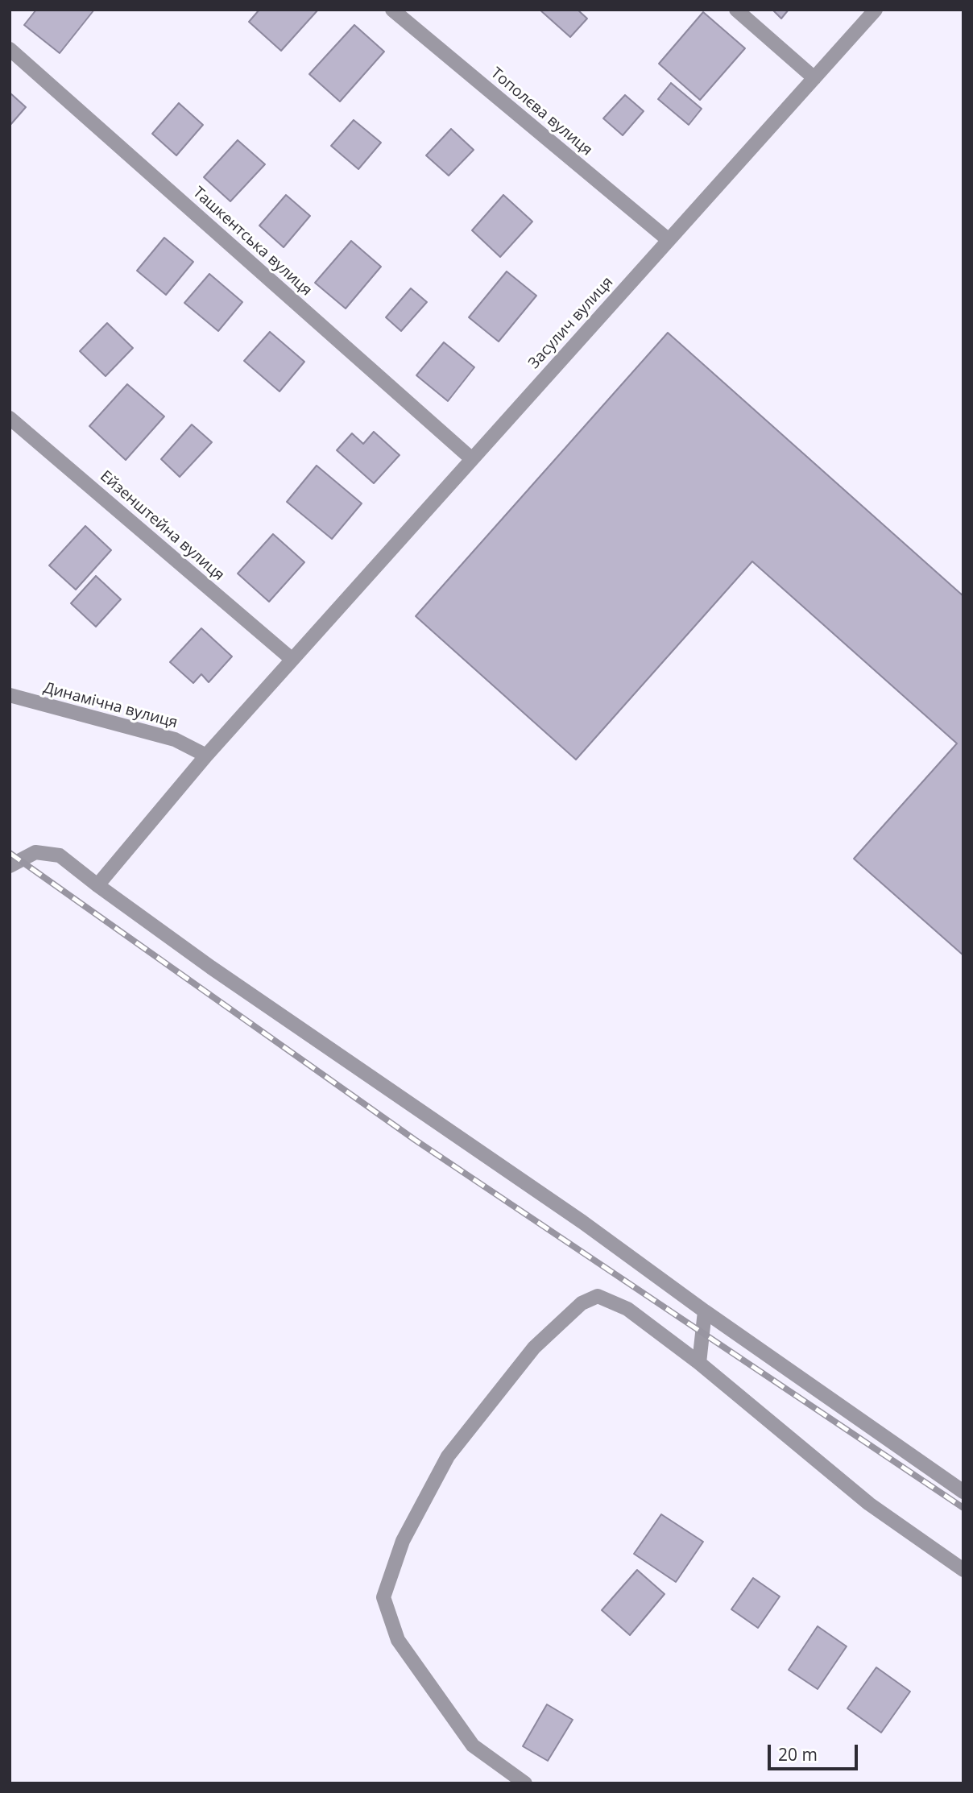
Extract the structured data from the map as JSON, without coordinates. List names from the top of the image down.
{
  "streets": {
    "street": [
      "Тополєва вулиця",
      "Ташкентська вулиця",
      "Засулич вулиця",
      "Ейзенштейна вулиця",
      "Динамічна вулиця"
    ]
  },
  "crossings": [
    ["Тополєва вулиця", "Засулич вулиця"],
    ["Ташкентська вулиця", "Засулич вулиця"],
    ["Засулич вулиця", "Ейзенштейна вулиця"]
  ],
  "scale_bar": "20 m"
}
